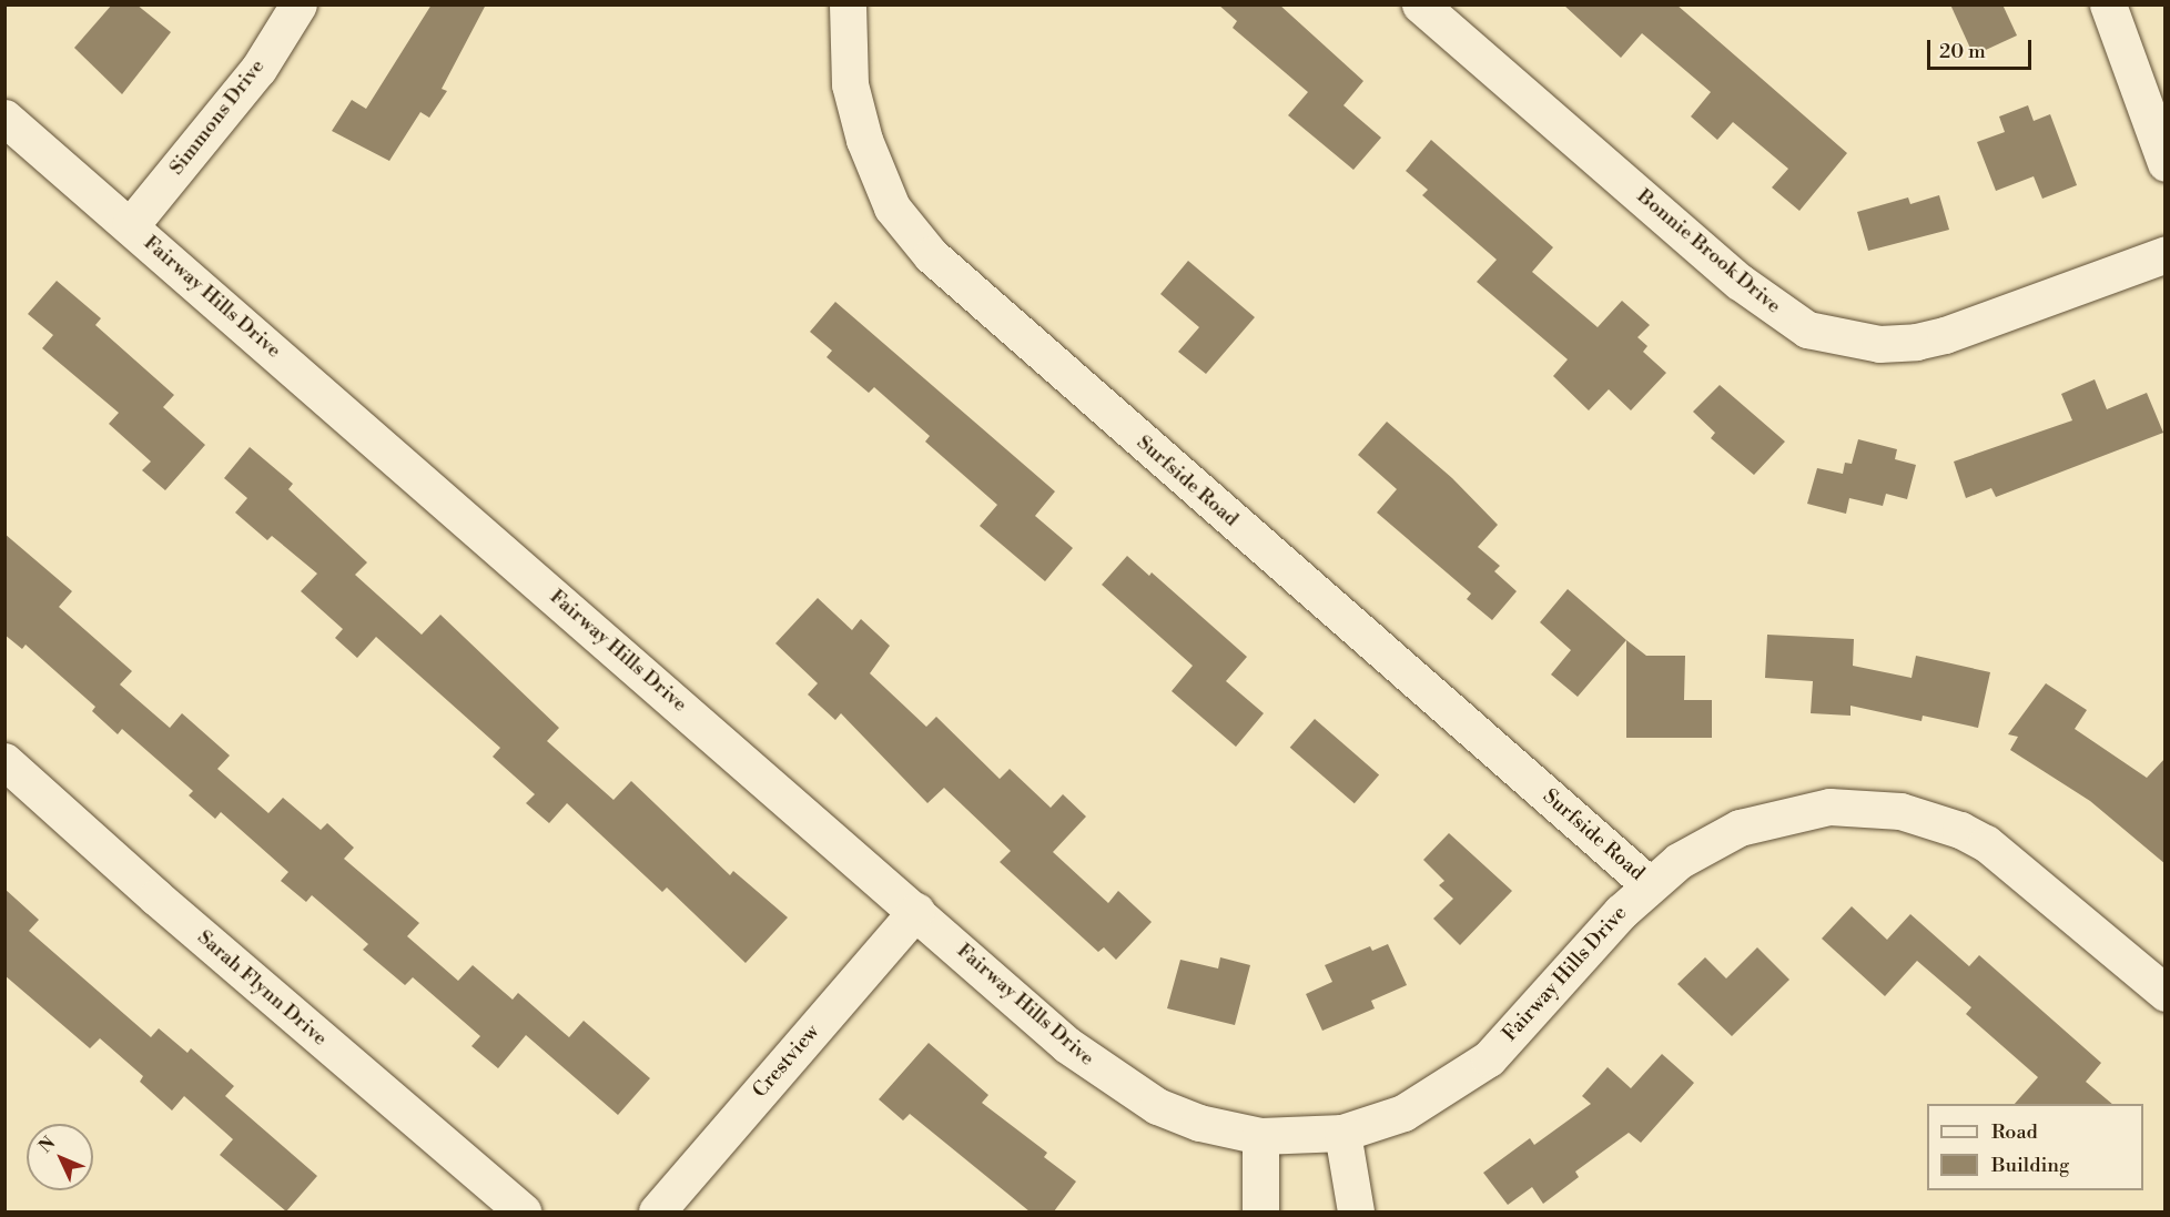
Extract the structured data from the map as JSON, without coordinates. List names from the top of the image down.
{
  "streets": {
    "street": [
      "Simmons Drive",
      "Bonnie Brook Drive",
      "Fairway Hills Drive",
      "Surfside Road",
      "Sarah Flynn Drive",
      "Crestview"
    ]
  },
  "crossings": [
    ["Simmons Drive", "Fairway Hills Drive"],
    ["Fairway Hills Drive", "Surfside Road"],
    ["Fairway Hills Drive", "Crestview"]
  ],
  "legend": ["Road", "Building"],
  "scale_bar": "20 m",
  "north": "top left"
}
